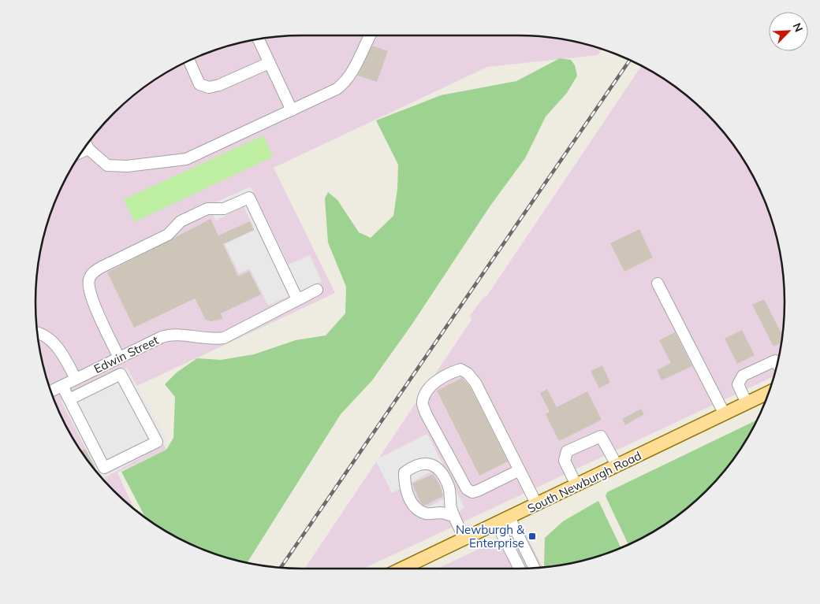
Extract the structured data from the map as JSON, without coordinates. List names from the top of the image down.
{
  "streets": {
    "main road": ["South Newburgh Road"],
    "street": ["Edwin Street"]
  },
  "places": {
    "transit": ["Newburgh & Enterprise"]
  },
  "north": "top right"
}
